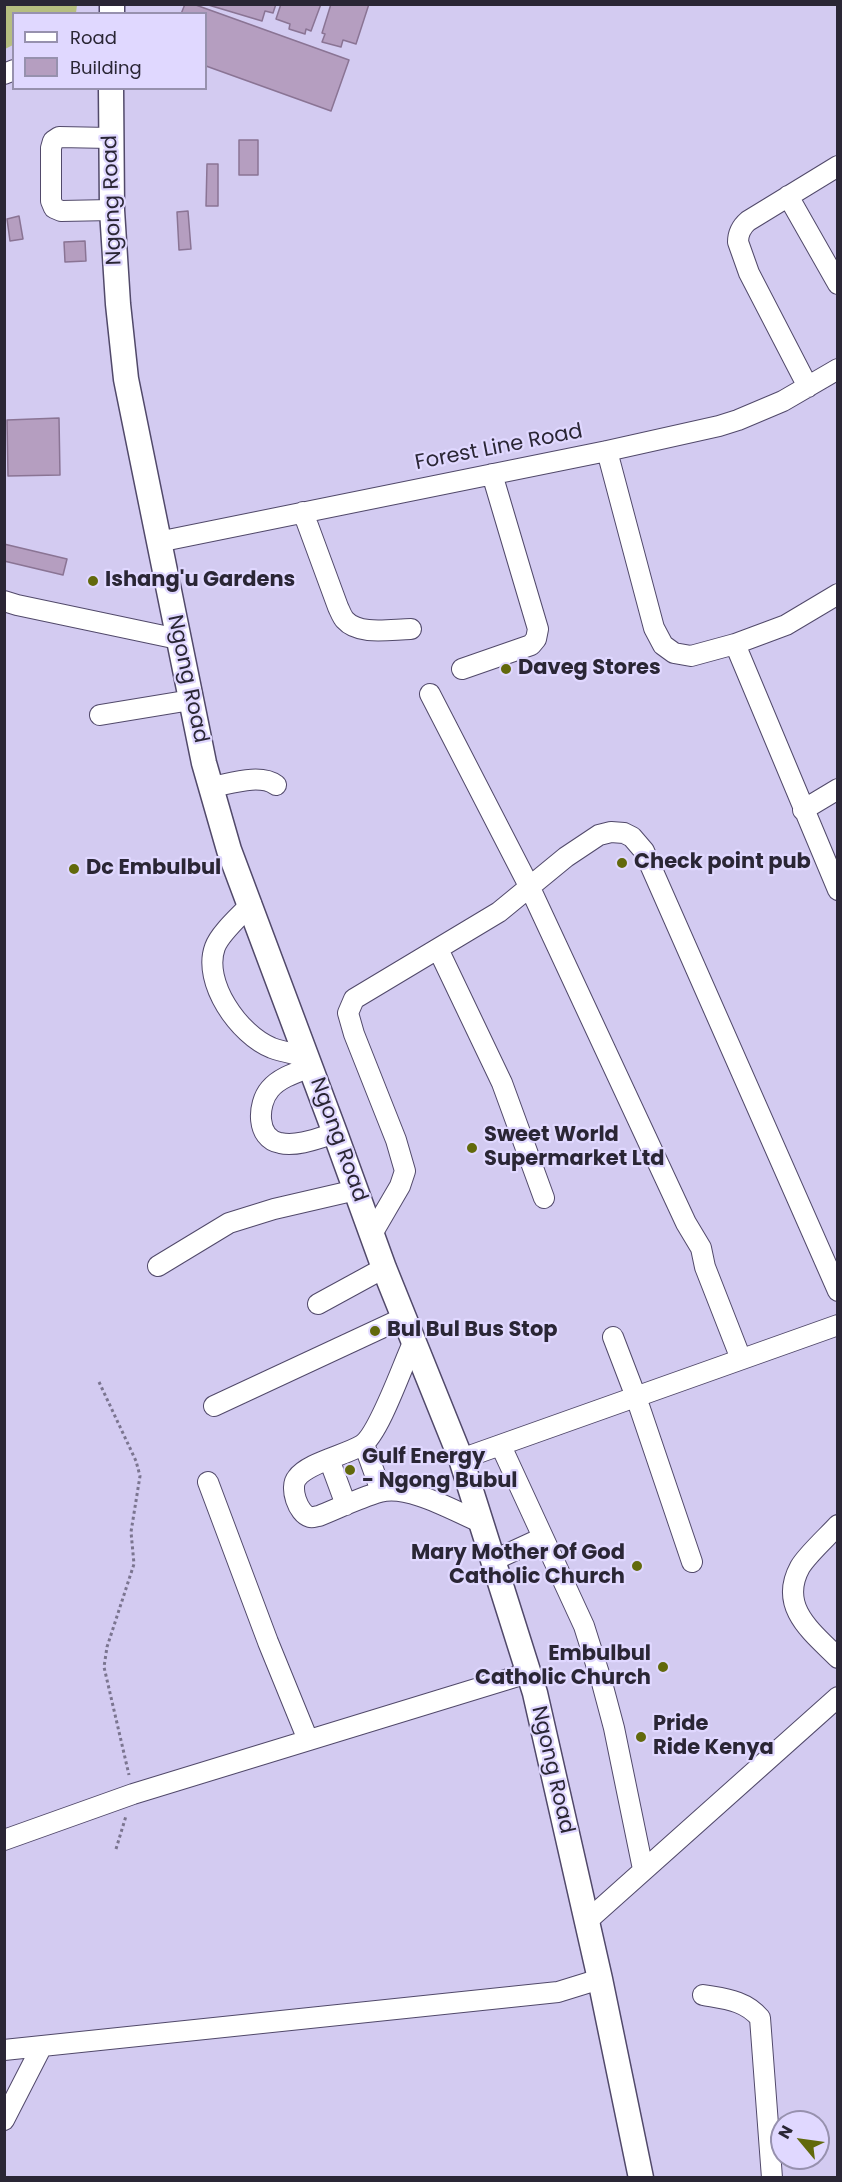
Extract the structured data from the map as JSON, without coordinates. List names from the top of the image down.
{
  "streets": {
    "main road": ["Ngong Road"],
    "street": ["Forest Line Road"]
  },
  "crossings": [
    ["Ngong Road", "Forest Line Road"]
  ],
  "places": [
    "Ishang'u Gardens",
    "Daveg Stores",
    "Check point pub",
    "Dc Embulbul",
    "Sweet World Supermarket Ltd",
    "Bul Bul Bus Stop",
    "Gulf Energy - Ngong Bubul",
    "Mary Mother Of God Catholic Church",
    "Embulbul Catholic Church",
    "Pride Ride Kenya"
  ],
  "legend": ["Road", "Building"],
  "north": "top left"
}
